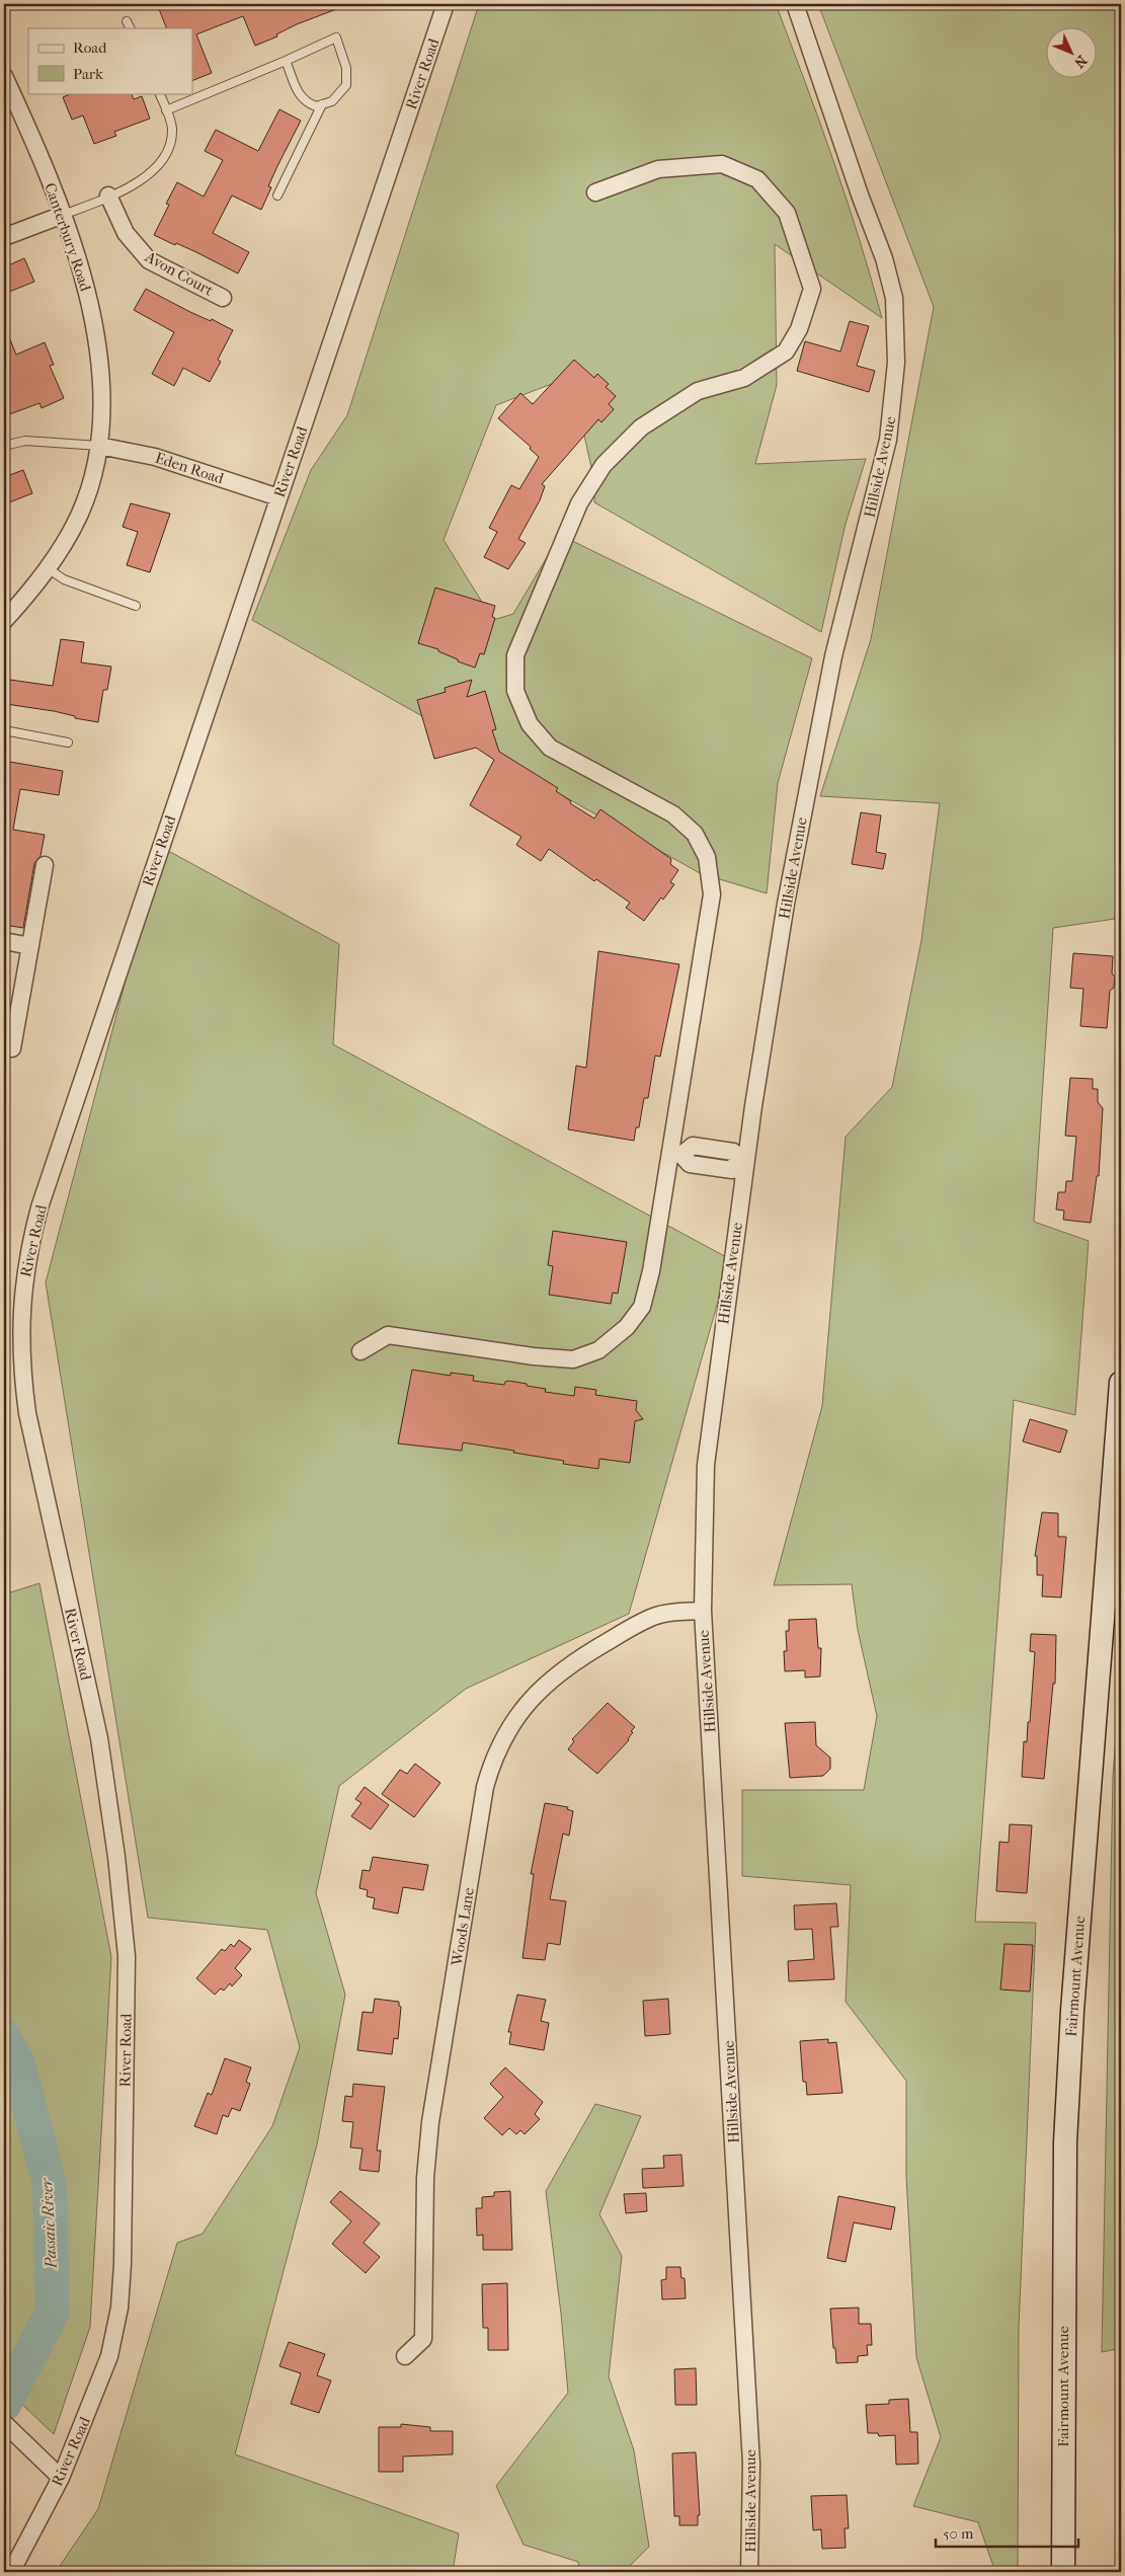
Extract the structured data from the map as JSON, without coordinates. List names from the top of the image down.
{
  "streets": {
    "main road": ["Fairmount Avenue"],
    "street": [
      "River Road",
      "Canterbury Road",
      "Avon Court",
      "Hillside Avenue",
      "Eden Road",
      "Woods Lane"
    ]
  },
  "crossings": [
    ["River Road", "Eden Road"],
    ["Canterbury Road", "Eden Road"],
    ["Hillside Avenue", "Woods Lane"]
  ],
  "water": ["Passaic River"],
  "legend": ["Road", "Park"],
  "scale_bar": "50 m",
  "north": "bottom right"
}
